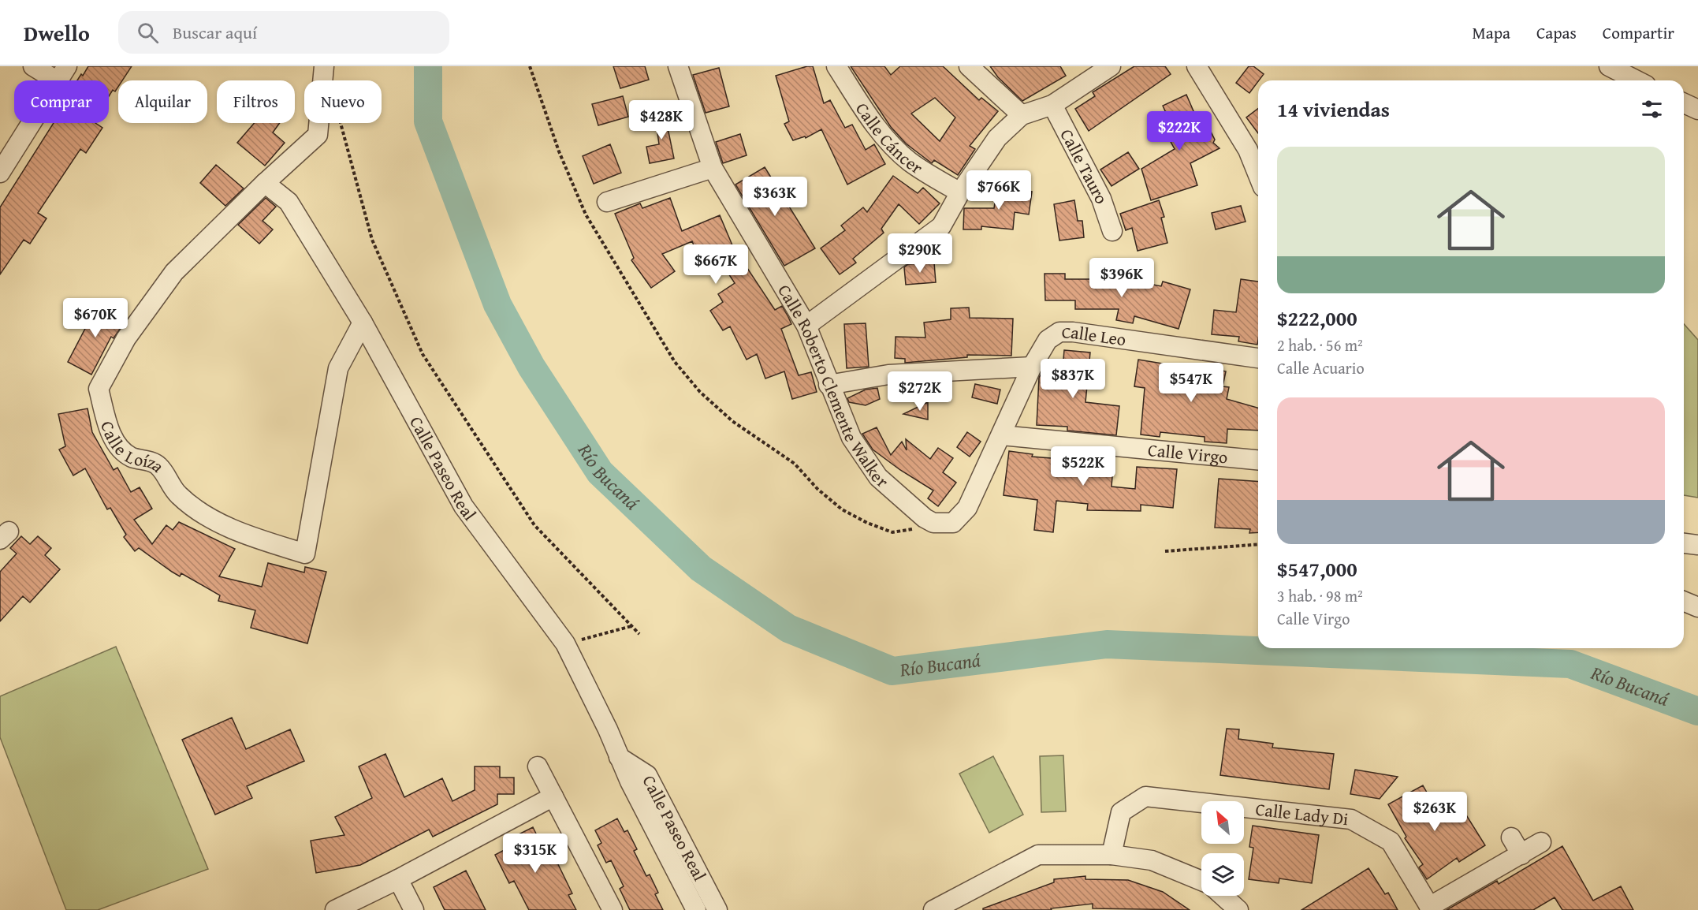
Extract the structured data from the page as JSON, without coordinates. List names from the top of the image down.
{
  "streets": {
    "street": [
      "Calle Cáncer",
      "Calle Tauro",
      "Calle Leo",
      "Calle Roberto Clemente Walker",
      "Calle Loíza",
      "Calle Virgo",
      "Calle Paseo Real",
      "Calle Lady Di"
    ]
  },
  "crossings": [
    ["Calle Leo", "Calle Roberto Clemente Walker"],
    ["Calle Leo", "Calle Virgo"],
    ["Calle Loíza", "Calle Paseo Real"]
  ],
  "water": ["Río Bucaná"],
  "north": "top left",
  "page": {
    "header": "Dwello",
    "search": "Buscar aquí",
    "nav": ["Mapa", "Capas", "Compartir"],
    "chip": [
      "Comprar",
      "Alquilar",
      "Filtros",
      "Nuevo"
    ],
    "heading": "14 viviendas",
    "price": [
      "$428K",
      "$222K",
      "$766K",
      "$363K",
      "$290K",
      "$667K",
      "$396K",
      "$670K",
      "$837K",
      "$547K",
      "$272K",
      "$522K",
      "$263K",
      "$315K"
    ],
    "list": [
      {
        "name": "$222,000",
        "note": "2 hab. · 56 m² · Calle Acuario"
      },
      {
        "name": "$547,000",
        "note": "3 hab. · 98 m² · Calle Virgo"
      }
    ]
  }
}
